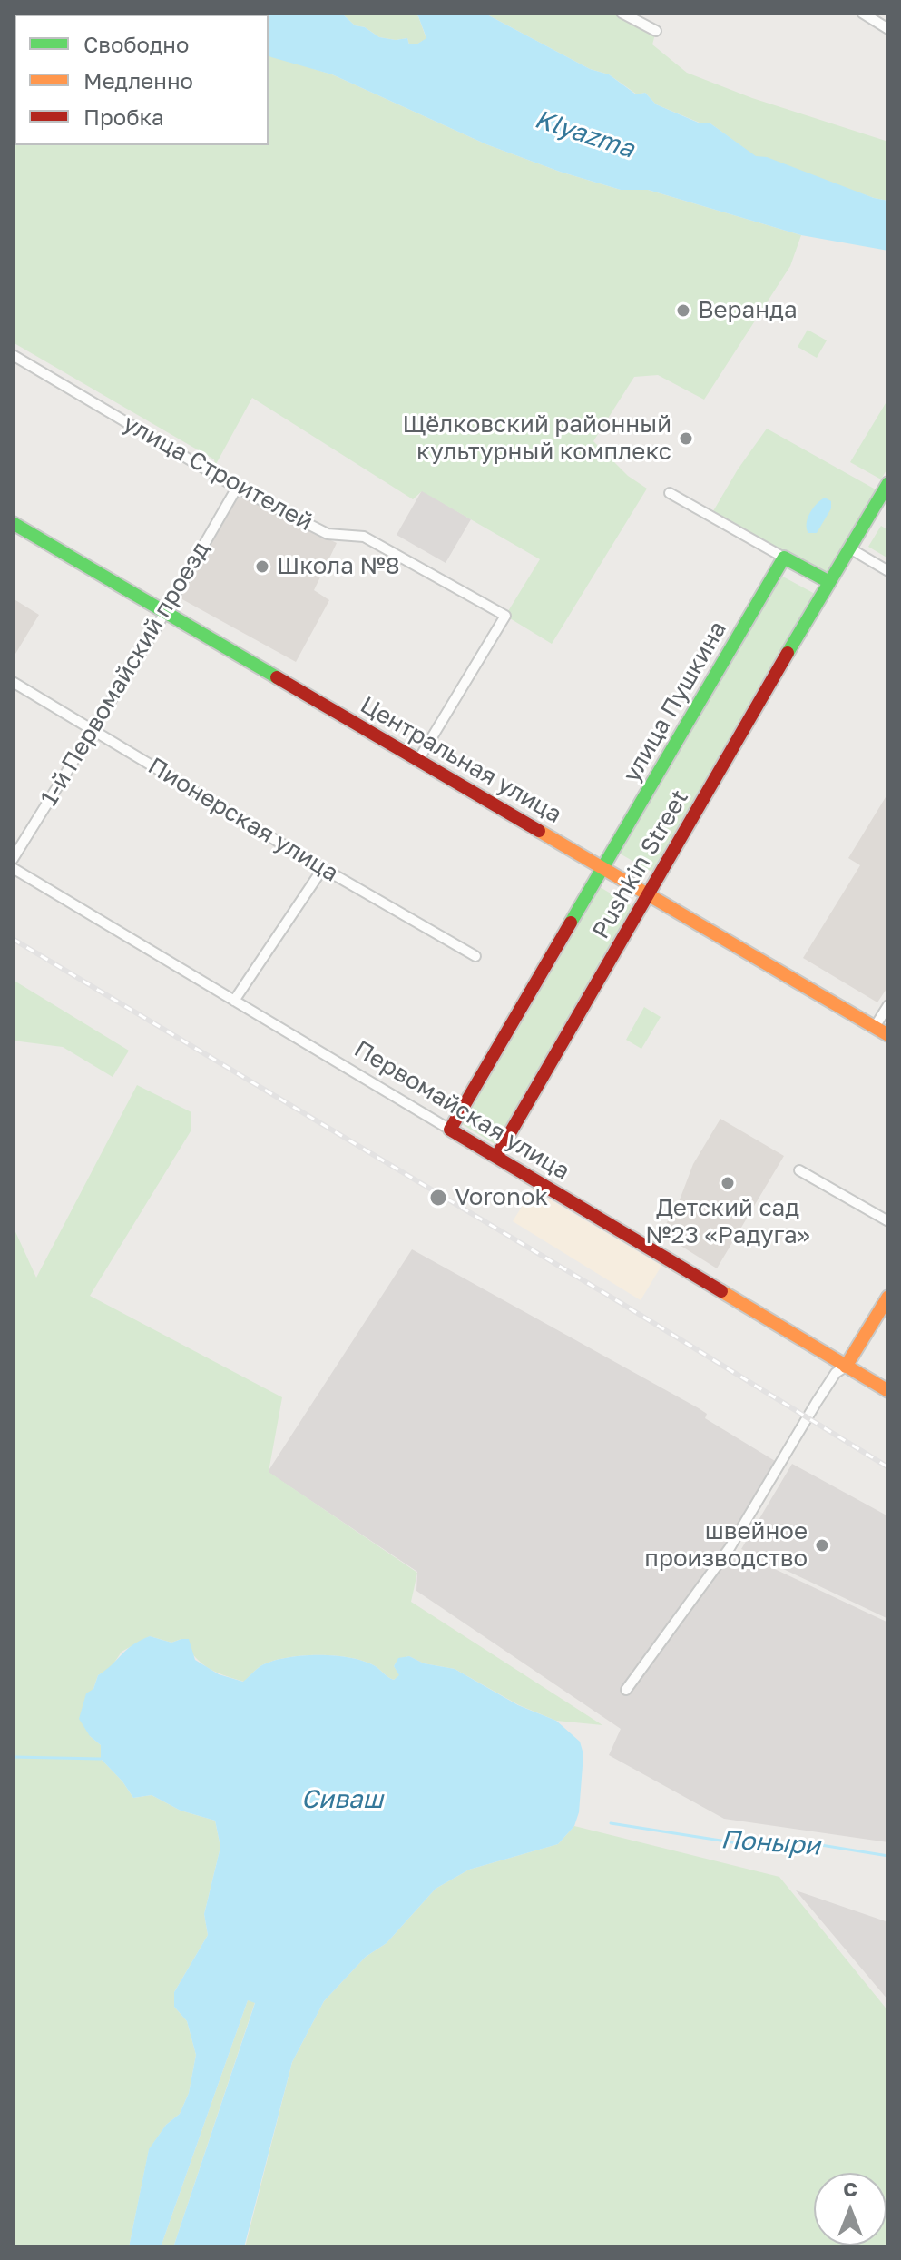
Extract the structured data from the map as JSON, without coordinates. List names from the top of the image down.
{
  "streets": {
    "street": [
      "улица Строителей",
      "1-й Первомайский проезд",
      "улица Пушкина",
      "Центральная улица",
      "Пионерская улица",
      "Pushkin Street",
      "Первомайская улица"
    ]
  },
  "crossings": [
    ["улица Строителей", "1-й Первомайский проезд"],
    ["улица Строителей", "Центральная улица"],
    ["1-й Первомайский проезд", "Центральная улица"],
    ["1-й Первомайский проезд", "Пионерская улица"],
    ["улица Пушкина", "Центральная улица"],
    ["улица Пушкина", "Pushkin Street"],
    ["Центральная улица", "Pushkin Street"],
    ["Pushkin Street", "Первомайская улица"]
  ],
  "water": ["Klyazma", "Сиваш", "Поныри"],
  "places": [
    "Веранда",
    "Щёлковский районный культурный комплекс",
    "Школа №8",
    "Детский сад №23 «Радуга»",
    "Voronok",
    "швейное производство"
  ],
  "legend": ["Свободно", "Медленно", "Пробка"],
  "north": "top"
}
